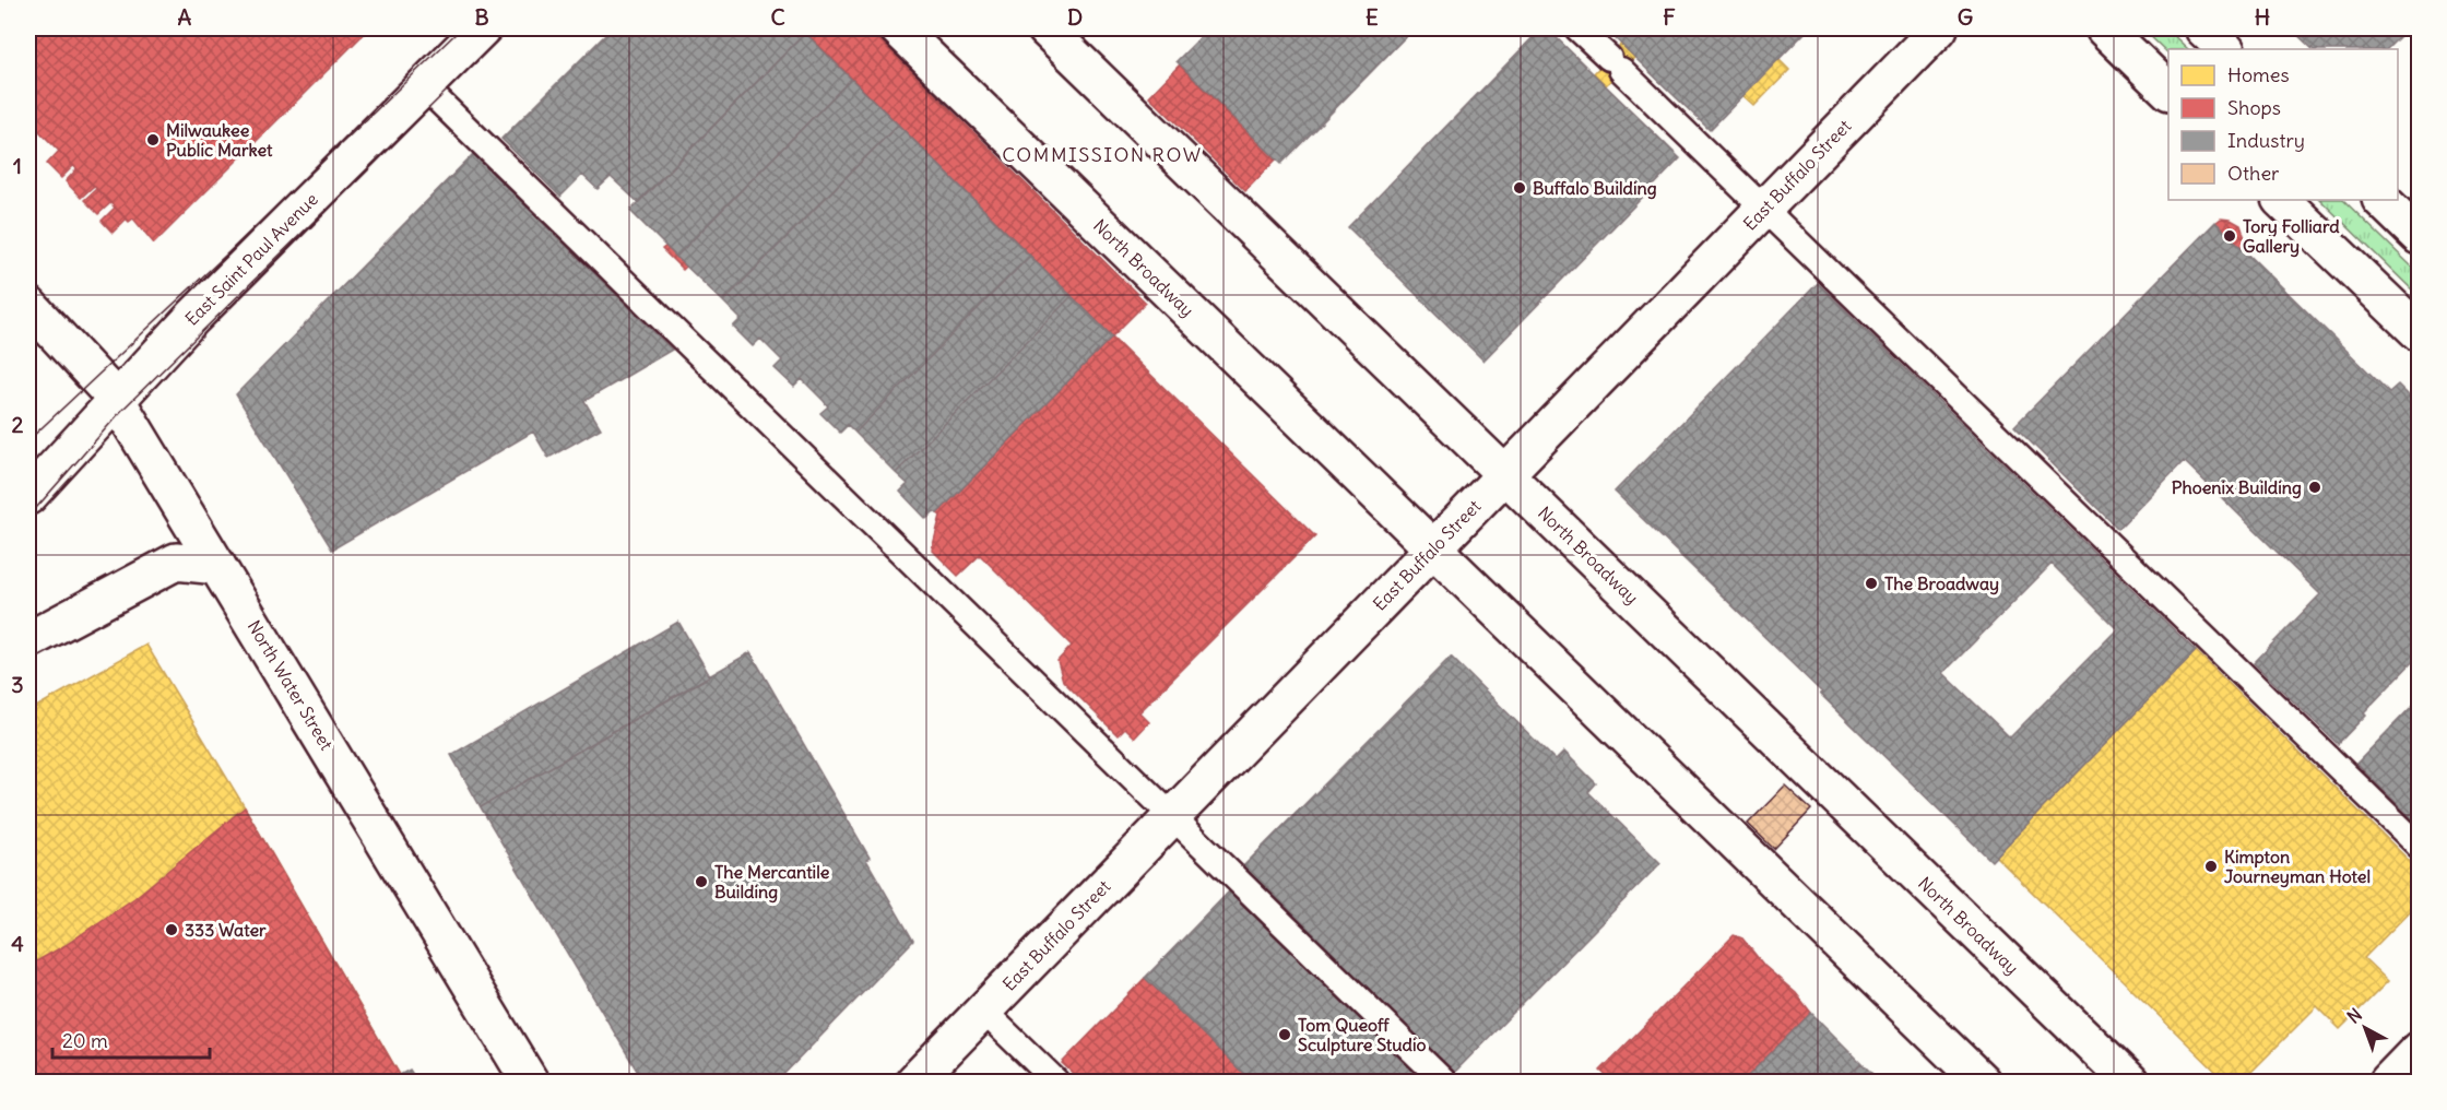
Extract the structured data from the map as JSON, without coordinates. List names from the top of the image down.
{
  "streets": {
    "street": [
      "East Buffalo Street",
      "East Saint Paul Avenue",
      "North Broadway",
      "North Water Street"
    ]
  },
  "crossings": [
    ["East Buffalo Street", "North Broadway"],
    ["East Saint Paul Avenue", "North Water Street"]
  ],
  "districts": ["COMMISSION ROW"],
  "places": [
    "Milwaukee Public Market",
    "Buffalo Building",
    "Tory Folliard Gallery",
    "Phoenix Building",
    "The Broadway",
    "Kimpton Journeyman Hotel",
    "The Mercantile Building",
    "333 Water",
    "Tom Queoff Sculpture Studio"
  ],
  "legend": [
    "Homes",
    "Shops",
    "Industry",
    "Other"
  ],
  "scale_bar": "20 m",
  "north": "top left",
  "grid": {
    "columns": [
      "A",
      "B",
      "C",
      "D",
      "E",
      "F",
      "G",
      "H"
    ],
    "rows": [
      "1",
      "2",
      "3",
      "4"
    ]
  }
}
